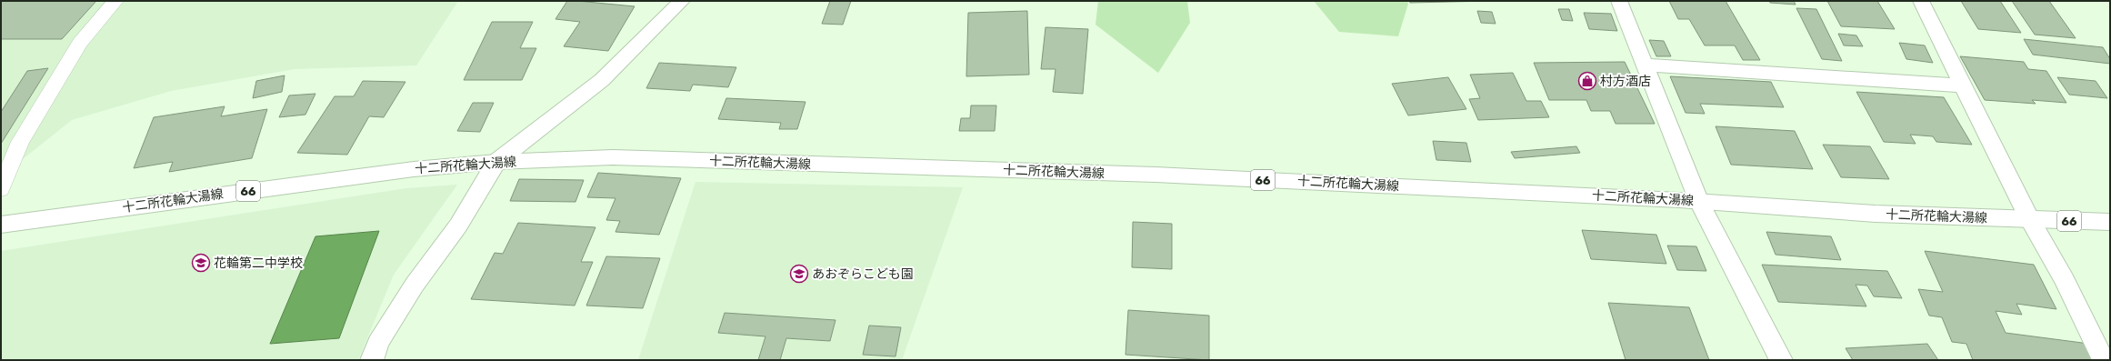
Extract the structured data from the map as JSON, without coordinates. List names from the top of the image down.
{
  "streets": {
    "main road": ["十二所花輪大湯線", "66"]
  },
  "places": {
    "shop": ["村方酒店"],
    "school or university": ["花輪第二中学校", "あおぞらこども園"]
  }
}
